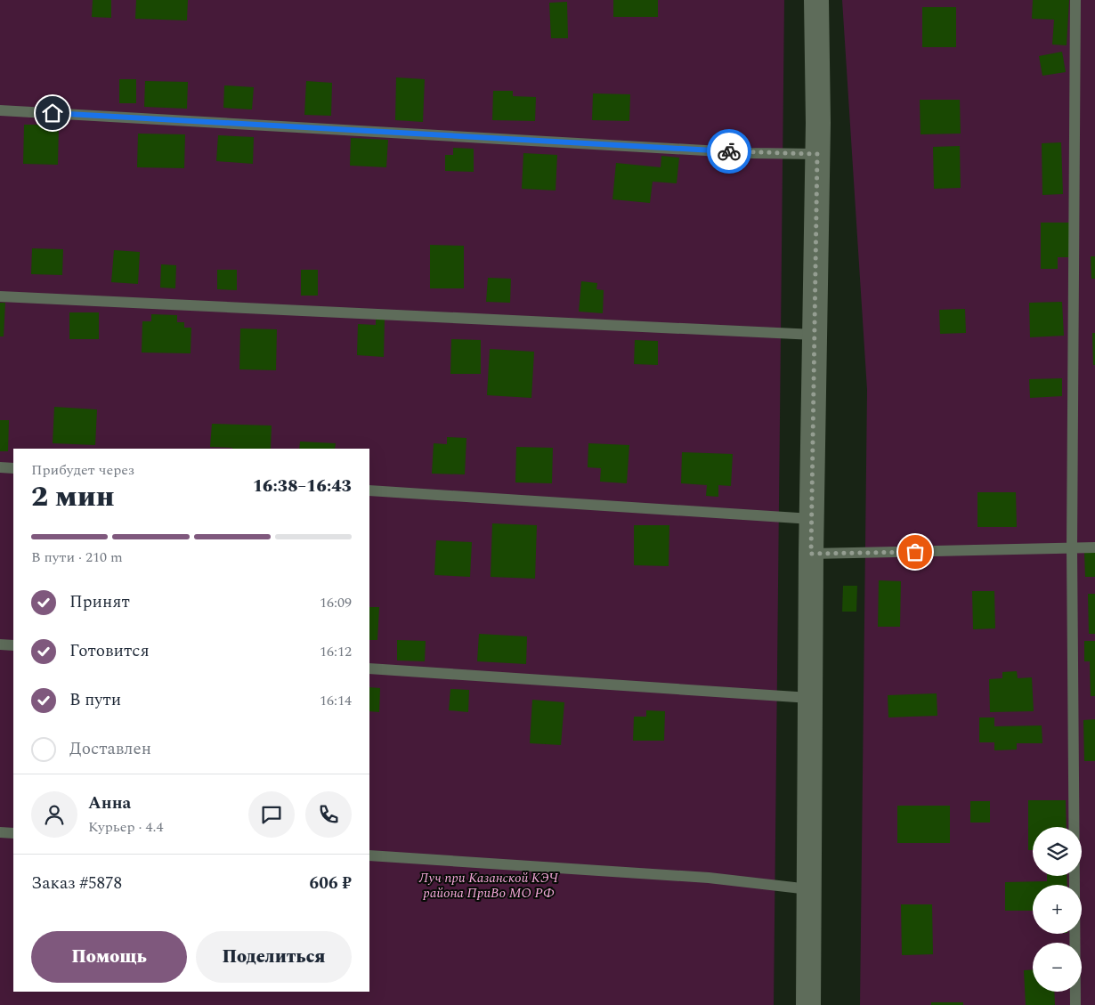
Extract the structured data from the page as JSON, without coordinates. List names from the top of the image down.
{
  "parks": ["Луч при Казанской КЭЧ района ПриВо МО РФ"],
  "page": {
    "heading": ["2 мин", "Прибудет через", "16:38–16:43"],
    "panel": [
      "Анна",
      "Курьер · 4.4",
      "Заказ #5878",
      "606 ₽"
    ],
    "bar": "В пути · 210 m",
    "list": [
      ["Принят", "16:09"],
      ["Готовится", "16:12"],
      ["В пути", "16:14"],
      "Доставлен"
    ],
    "map_buttons": ["+", "−"],
    "buttons": ["Помощь", "Поделиться"]
  }
}
